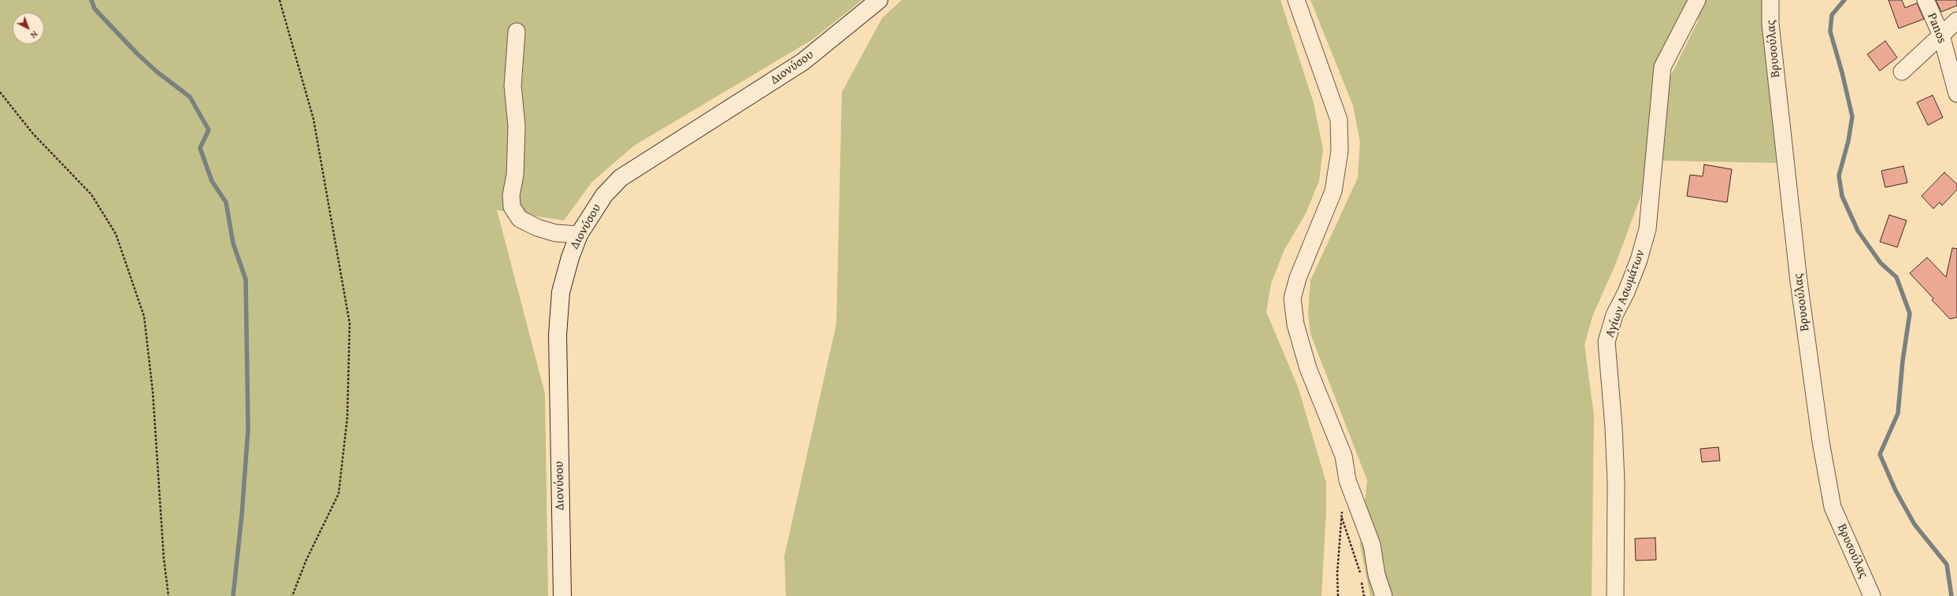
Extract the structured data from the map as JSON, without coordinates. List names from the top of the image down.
{
  "streets": {
    "main road": ["Διονύσου"],
    "street": ["Panos", "Βρυσούλας", "Αγίων Ασωμάτων"]
  },
  "north": "bottom right"
}
